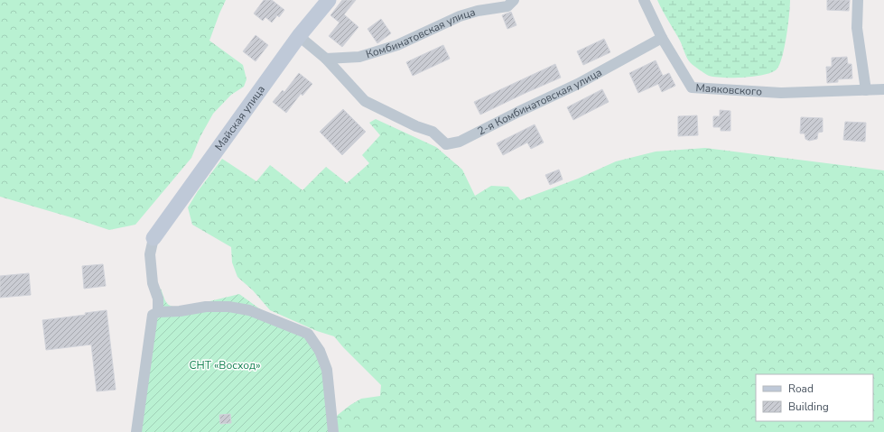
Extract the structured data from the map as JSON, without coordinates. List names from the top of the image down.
{
  "streets": {
    "street": [
      "Комбинатовская улица",
      "Маяковского",
      "2-я Комбинатовская улица",
      "Майская улица"
    ]
  },
  "crossings": [
    ["Комбинатовская улица", "2-я Комбинатовская улица"],
    ["Маяковского", "2-я Комбинатовская улица"]
  ],
  "parks": ["СНТ «Восход»"],
  "legend": ["Road", "Building"]
}
